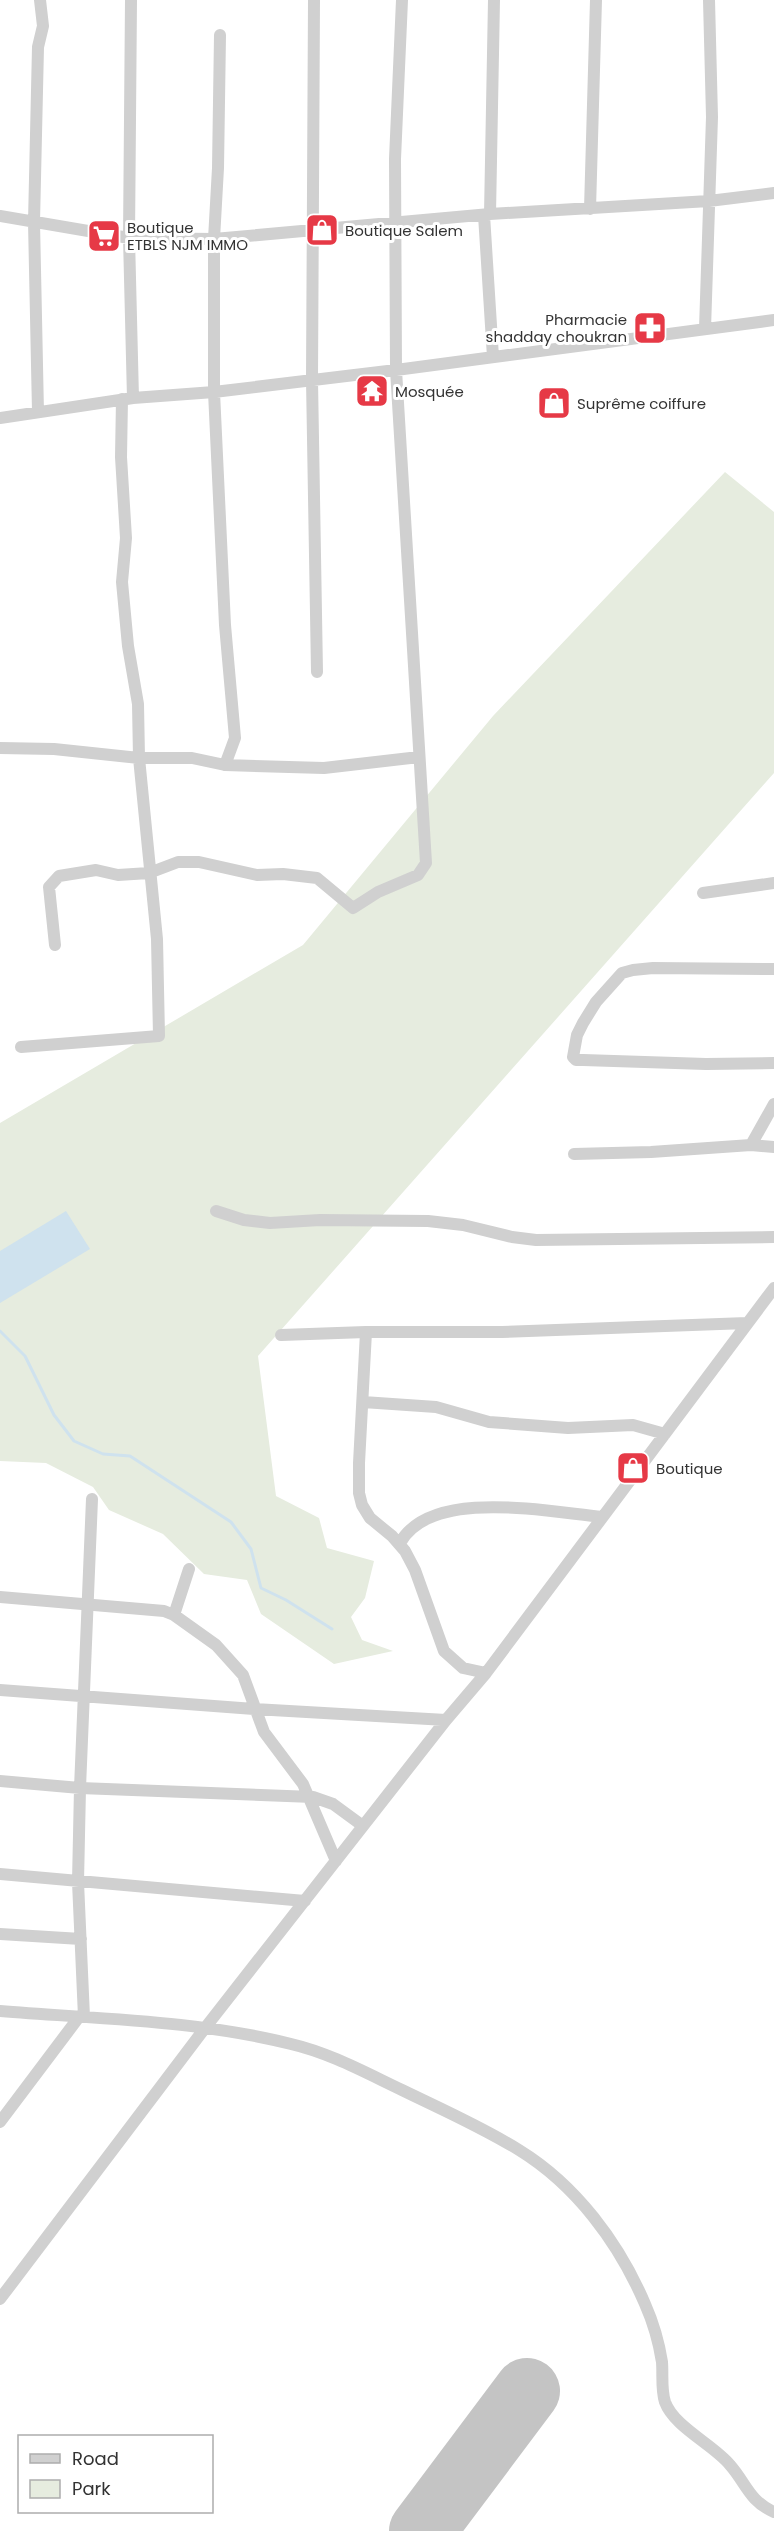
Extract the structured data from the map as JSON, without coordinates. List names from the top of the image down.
{
  "places": {
    "shop": ["Boutique Salem", "Suprême coiffure", "Boutique"],
    "supermarket": ["Boutique ETBLS NJM IMMO"],
    "pharmacy": ["Pharmacie shadday choukran"],
    "temple": ["Mosquée"]
  },
  "legend": ["Road", "Park"]
}
